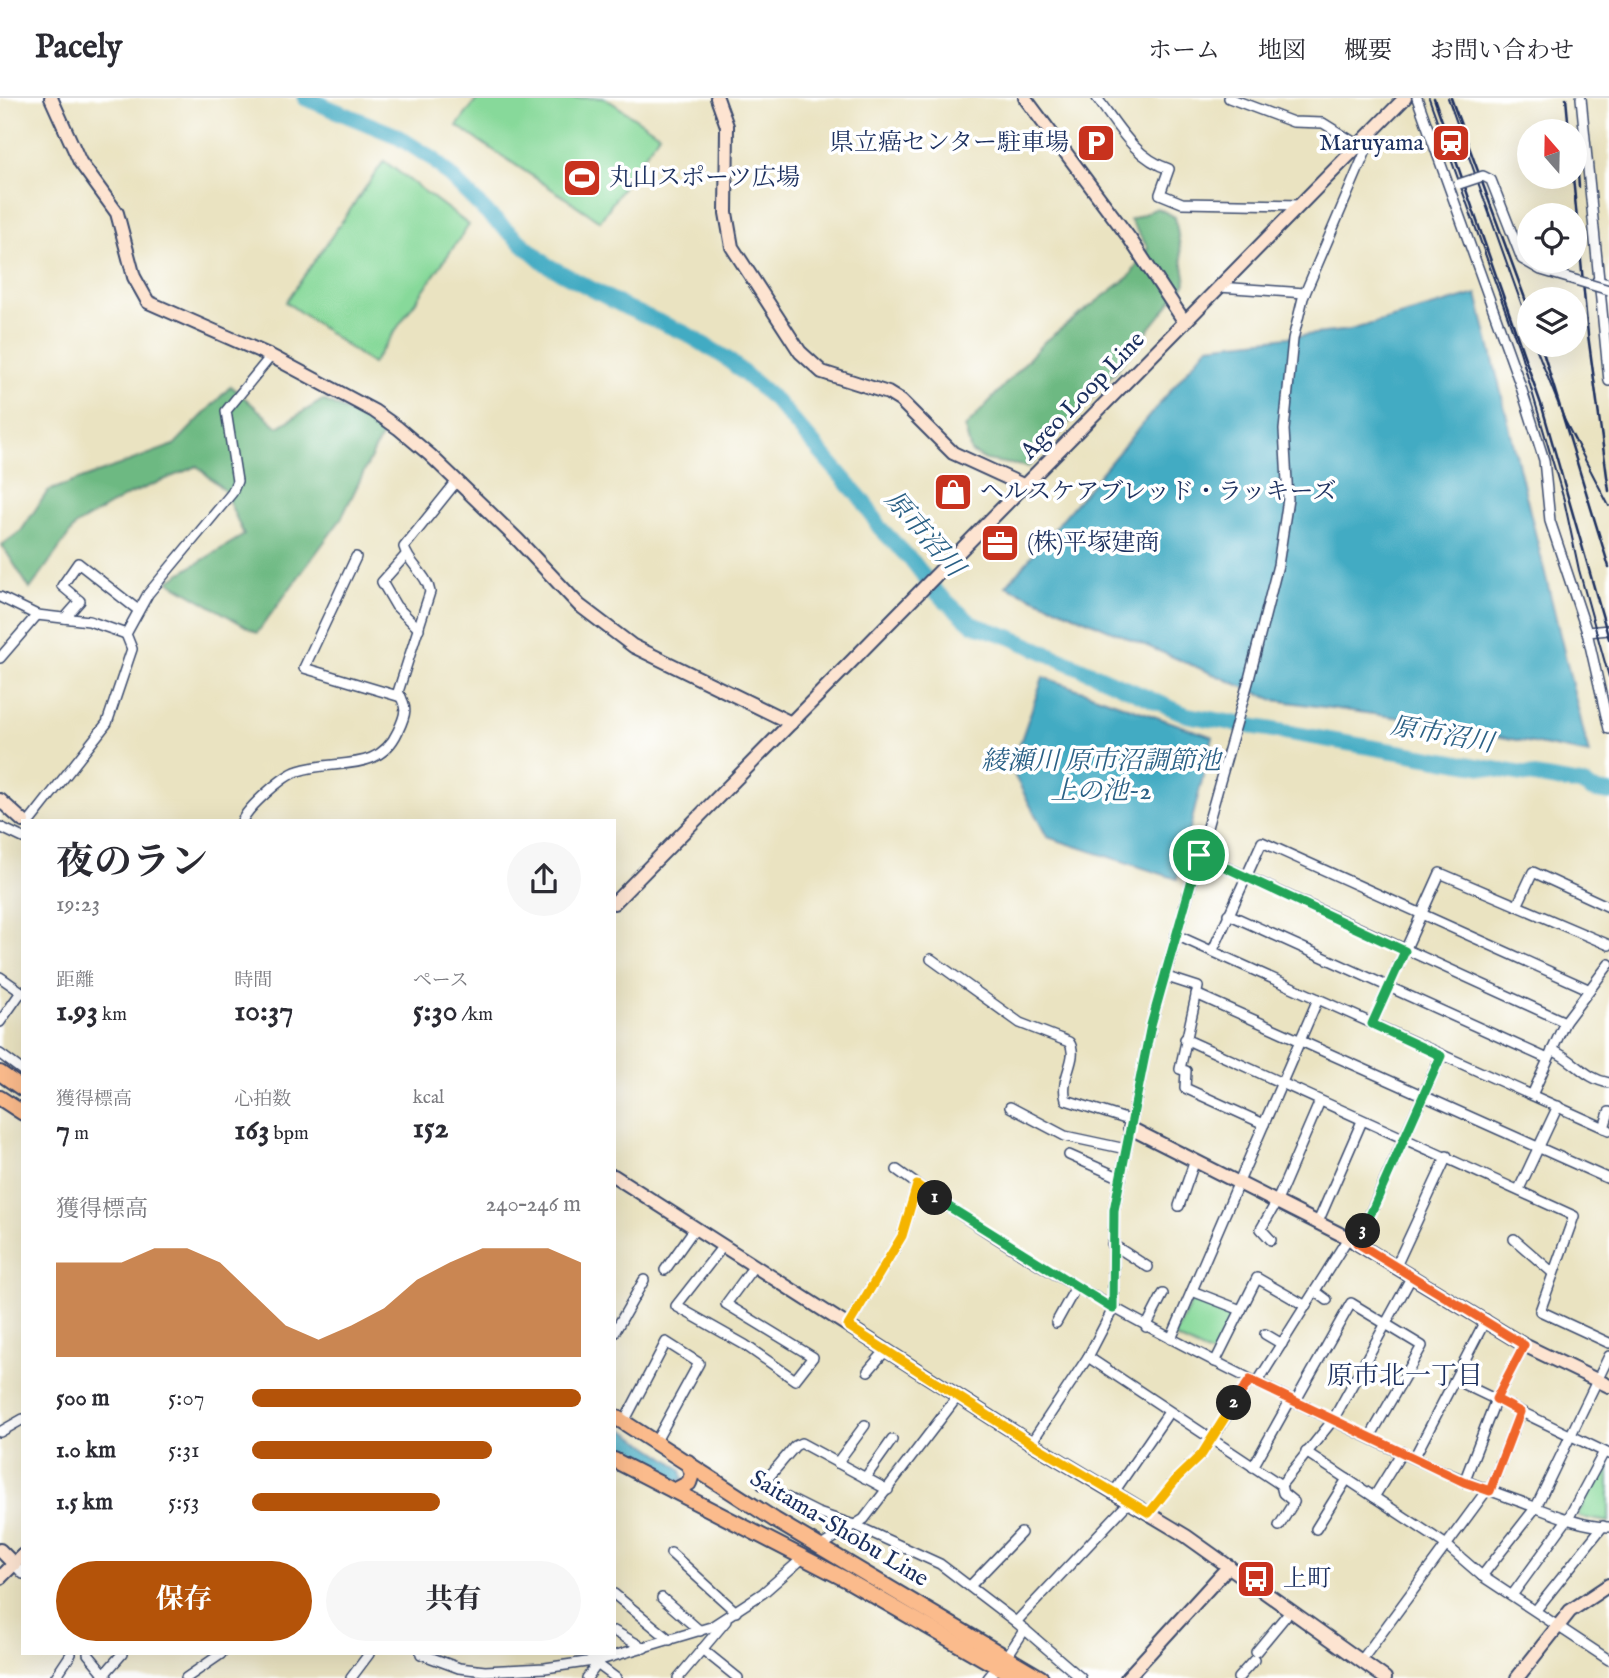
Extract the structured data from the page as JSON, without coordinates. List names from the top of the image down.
{
  "streets": {
    "main road": ["Saitama-Shobu Line"],
    "street": ["Ageo Loop Line"]
  },
  "districts": ["原市北一丁目"],
  "water": ["原市沼川", "綾瀬川 原市沼調節池 上の池-2"],
  "places": {
    "parking": ["県立癌センター駐車場"],
    "station": ["Maruyama"],
    "sports": ["丸山スポーツ広場"],
    "shop": ["ヘルスケアブレッド・ラッキーズ"],
    "office": ["(株)平塚建商"],
    "bus stop": ["上町"]
  },
  "north": "top",
  "page": {
    "header": "Pacely",
    "nav": [
      "ホーム",
      "地図",
      "概要",
      "お問い合わせ"
    ],
    "heading": ["夜のラン", "19:23"],
    "stats": [
      ["距離", "1.93 km"],
      ["時間", "10:37"],
      ["ペース", "5:30 /km"],
      ["獲得標高", "7 m"],
      ["心拍数", "163 bpm"],
      ["kcal", "152"]
    ],
    "chart": ["獲得標高", "240–246 m"],
    "pins": ["1", "3", "2"],
    "list": [
      {
        "name": "500 m",
        "note": "5:07"
      },
      {
        "name": "1.0 km",
        "note": "5:31"
      },
      {
        "name": "1.5 km",
        "note": "5:53"
      }
    ],
    "buttons": ["保存", "共有"]
  }
}
